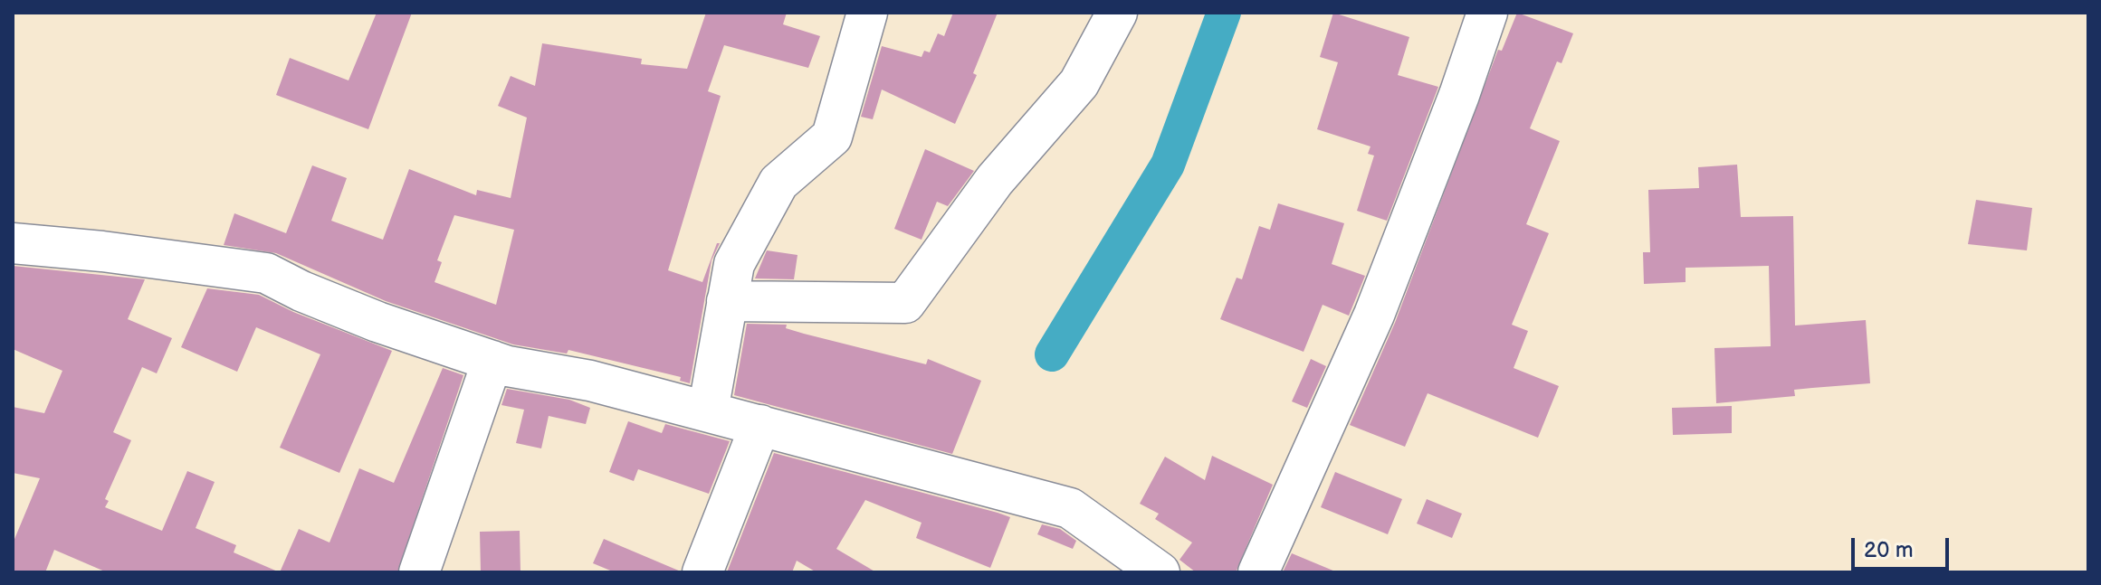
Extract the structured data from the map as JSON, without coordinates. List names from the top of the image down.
{
  "scale_bar": "20 m"
}
